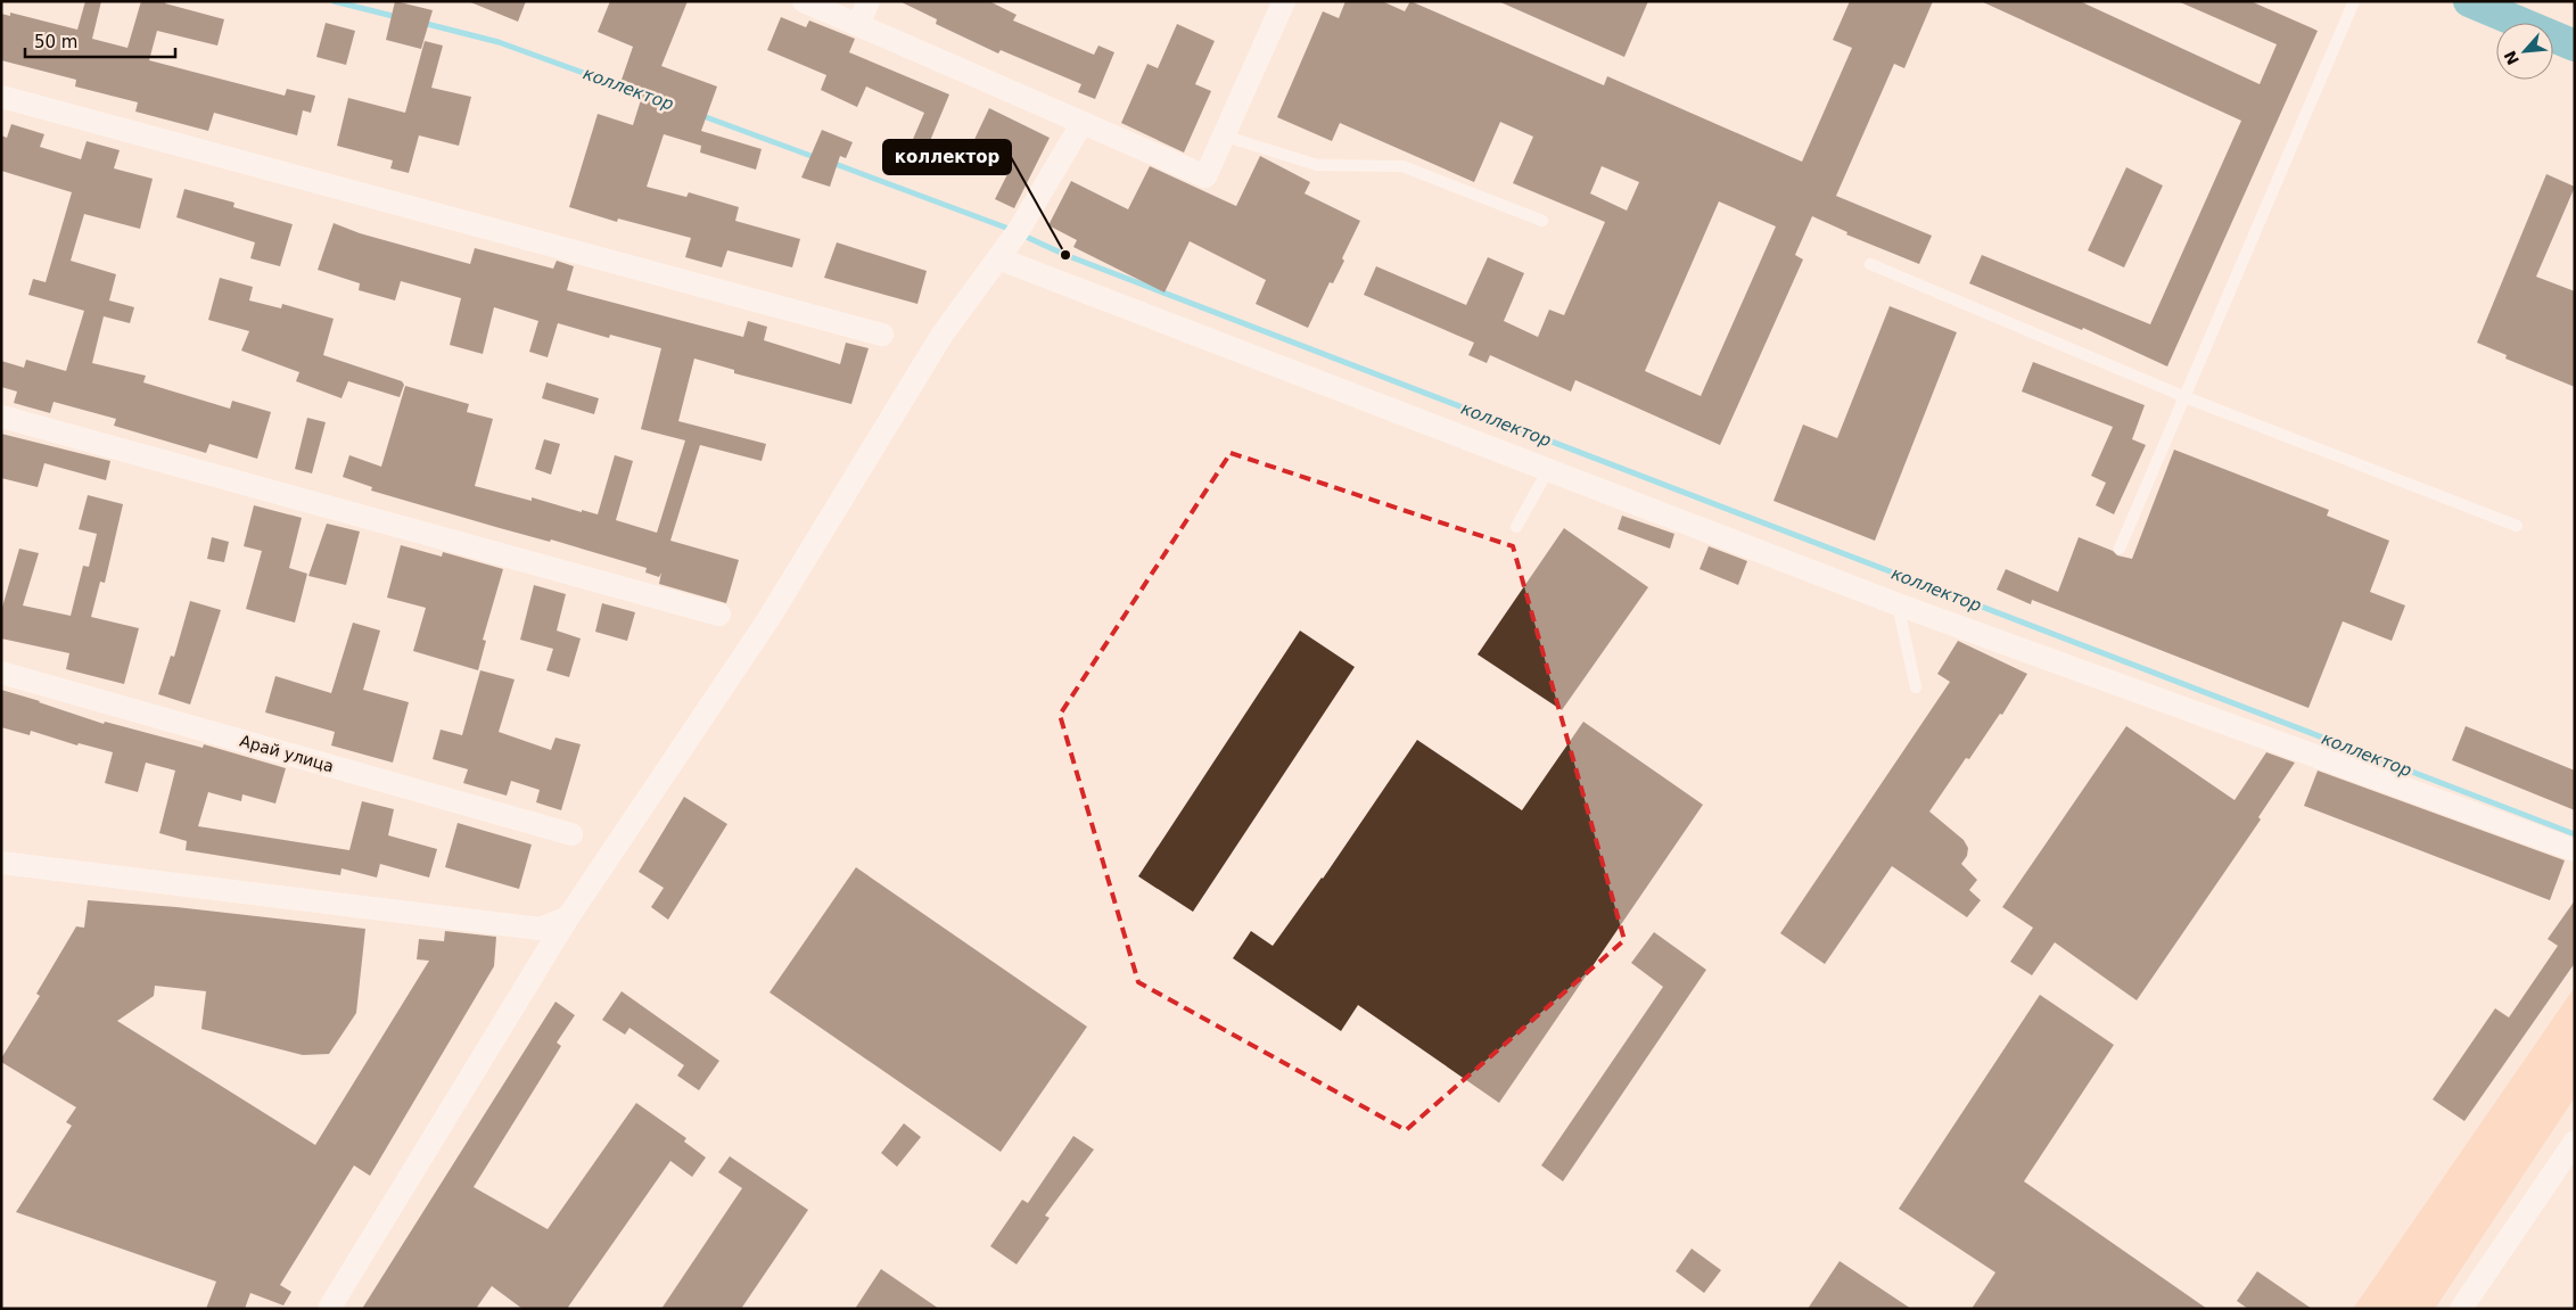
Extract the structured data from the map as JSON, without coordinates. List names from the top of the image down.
{
  "streets": {
    "street": ["Арай улица"]
  },
  "water": ["коллектор"],
  "places": ["коллектор"],
  "scale_bar": "50 m",
  "north": "bottom left"
}
